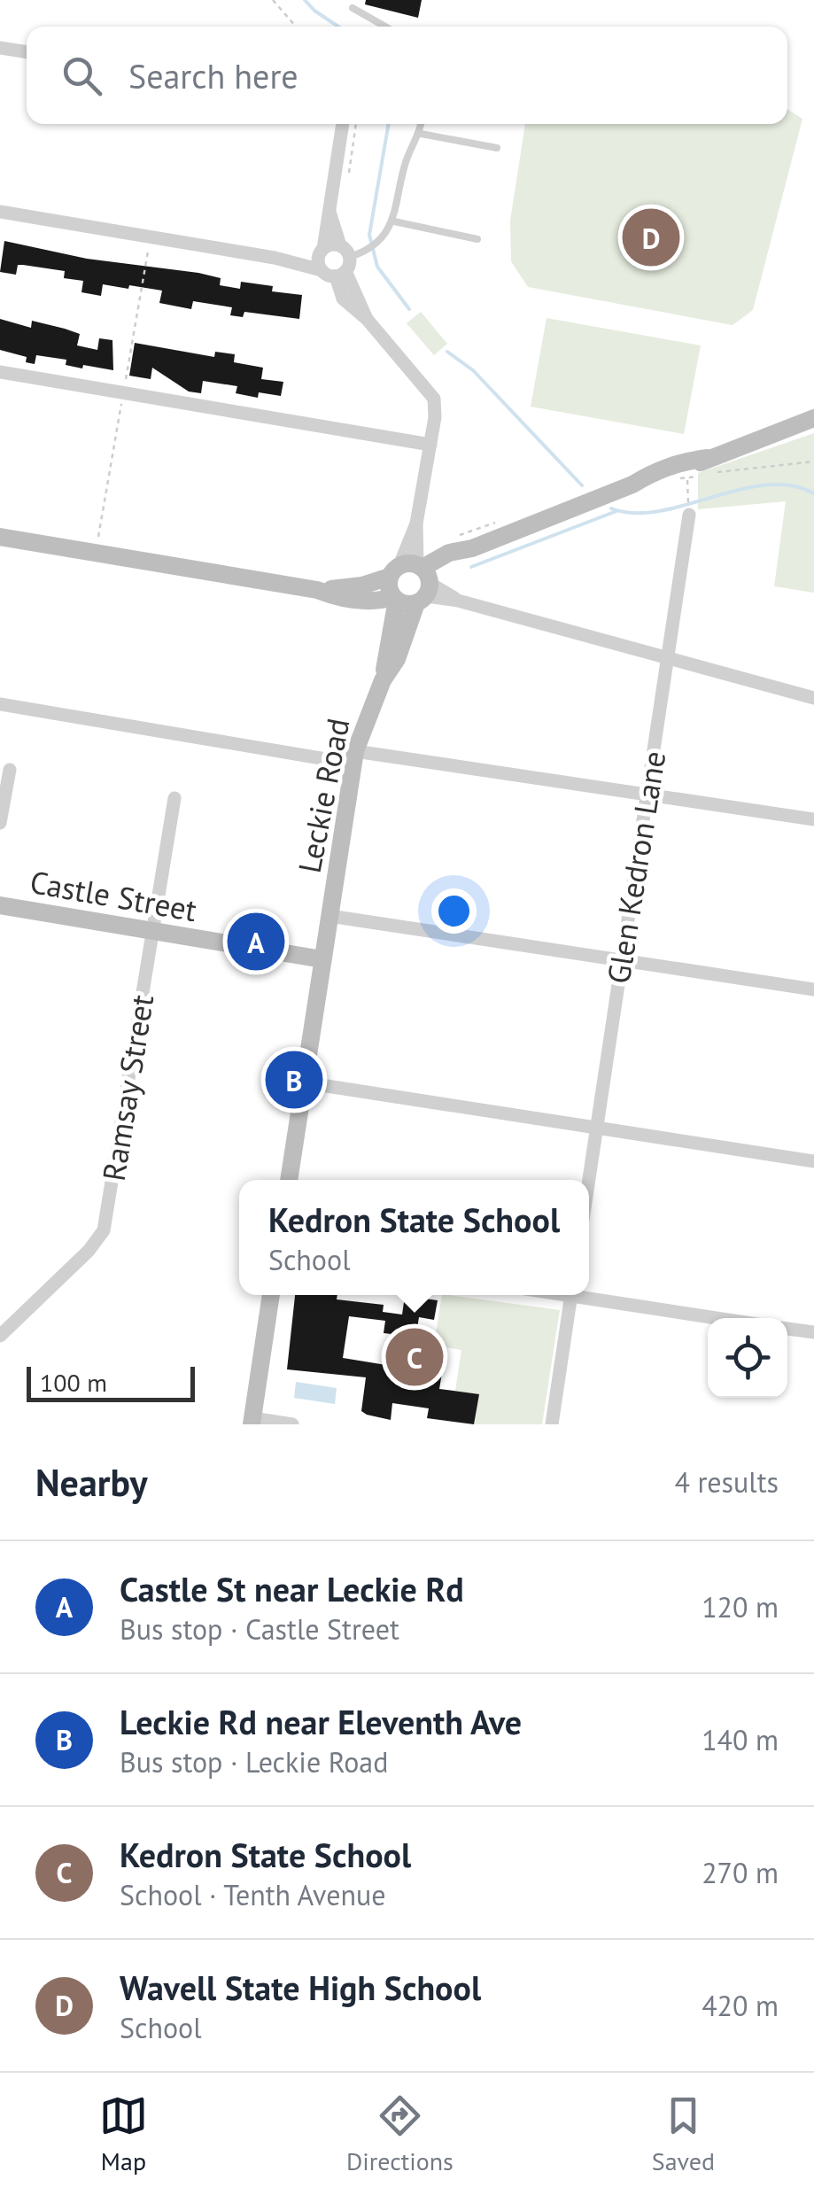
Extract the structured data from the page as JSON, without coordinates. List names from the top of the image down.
{
  "streets": {
    "street": [
      "Leckie Road",
      "Glen Kedron Lane",
      "Castle Street",
      "Ramsay Street"
    ]
  },
  "crossings": [
    ["Leckie Road", "Castle Street"],
    ["Castle Street", "Ramsay Street"]
  ],
  "scale_bar": "100 m",
  "page": {
    "search": "Search here",
    "pins": [
      "D",
      "A",
      "B",
      "C"
    ],
    "popup": ["Kedron State School", "School"],
    "scale": "100 m",
    "heading": ["Nearby", "4 results"],
    "list": [
      {
        "mark": "A",
        "name": "Castle St near Leckie Rd",
        "note": "Bus stop · Castle Street",
        "value": "120 m"
      },
      {
        "mark": "B",
        "name": "Leckie Rd near Eleventh Ave",
        "note": "Bus stop · Leckie Road",
        "value": "140 m"
      },
      {
        "mark": "C",
        "name": "Kedron State School",
        "note": "School · Tenth Avenue",
        "value": "270 m"
      },
      {
        "mark": "D",
        "name": "Wavell State High School",
        "note": "School",
        "value": "420 m"
      }
    ],
    "nav": ["Map", "Directions", "Saved"]
  }
}
